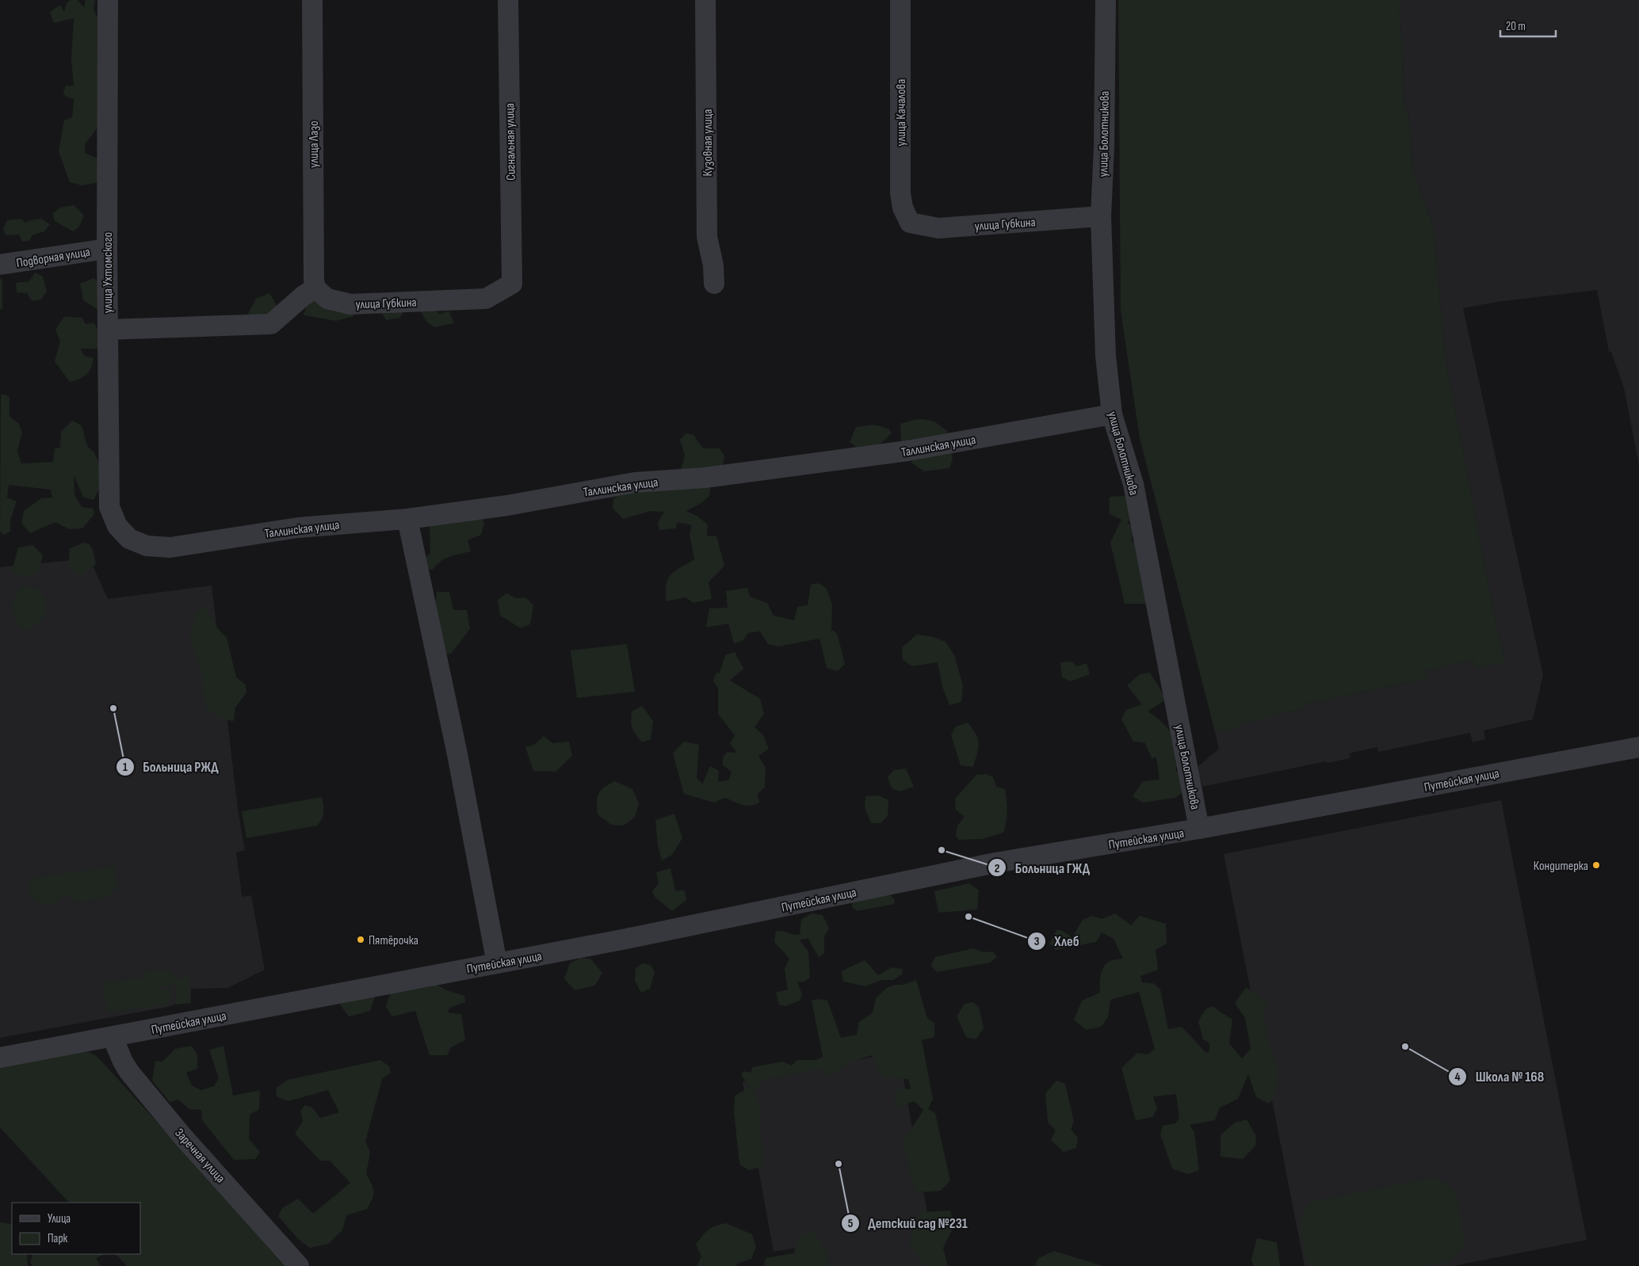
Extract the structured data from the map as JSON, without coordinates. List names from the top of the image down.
{
  "streets": {
    "street": [
      "улица Качалова",
      "улица Болотникова",
      "Сигнальная улица",
      "Кузовная улица",
      "улица Лазо",
      "улица Губкина",
      "Подворная улица",
      "улица Ухтомского",
      "Таллинская улица",
      "Путейская улица",
      "Заречная улица"
    ]
  },
  "crossings": [
    ["улица Качалова", "улица Губкина"],
    ["улица Болотникова", "улица Губкина"],
    ["улица Болотникова", "Таллинская улица"],
    ["улица Болотникова", "Путейская улица"],
    ["Сигнальная улица", "улица Губкина"],
    ["улица Лазо", "улица Губкина"],
    ["Подворная улица", "улица Ухтомского"],
    ["улица Ухтомского", "Таллинская улица"],
    ["Путейская улица", "Заречная улица"]
  ],
  "places": [
    "Больница РЖД",
    "Больница ГЖД",
    "Кондитерка",
    "Хлеб",
    "Пятёрочка",
    "Школа № 168",
    "Детский сад №231"
  ],
  "legend": ["Улица", "Парк"],
  "scale_bar": "20 m"
}
